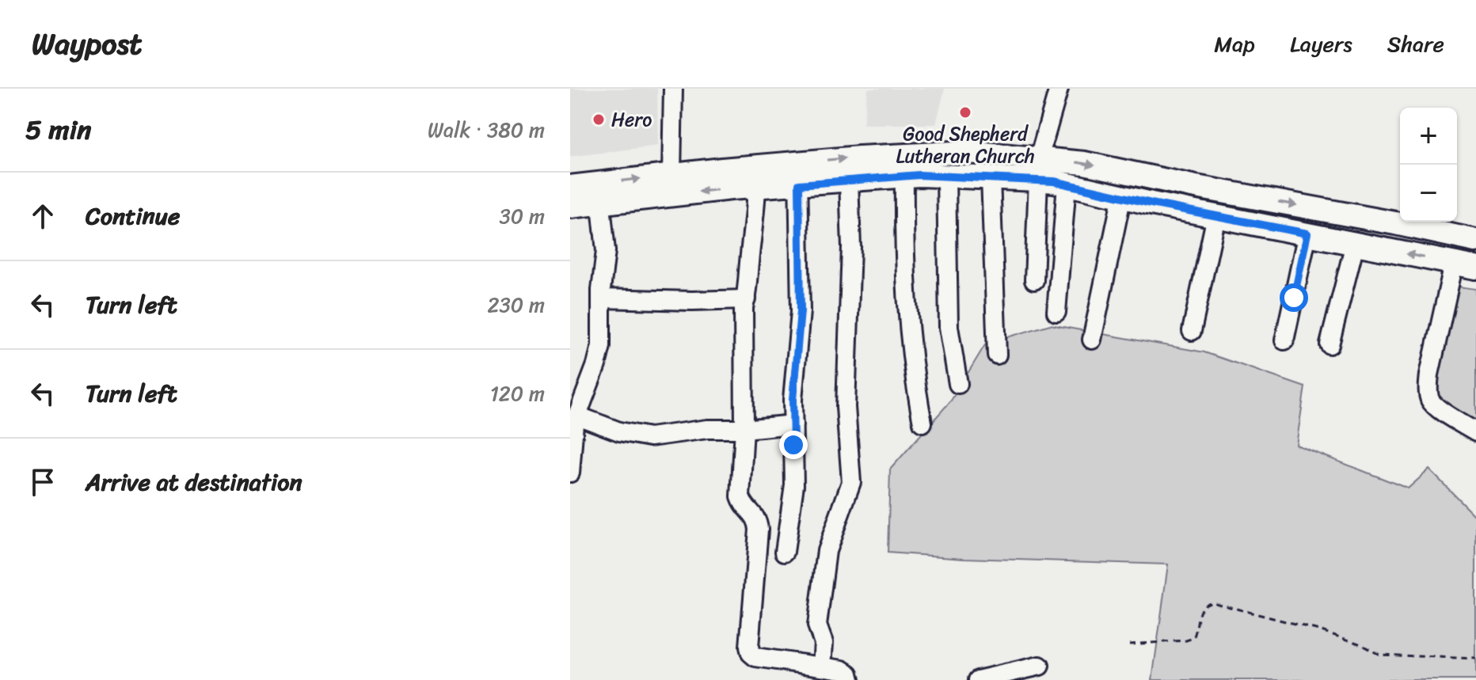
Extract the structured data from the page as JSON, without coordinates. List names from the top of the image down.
{
  "places": ["Good Shepherd Lutheran Church", "Hero"],
  "page": {
    "header": "Waypost",
    "nav": ["Map", "Layers", "Share"],
    "heading": ["5 min", "Walk · 380 m"],
    "map_buttons": ["+", "−"],
    "list": [
      ["Continue", "30 m"],
      ["Turn left", "230 m"],
      ["Turn left", "120 m"],
      "Arrive at destination"
    ]
  }
}
